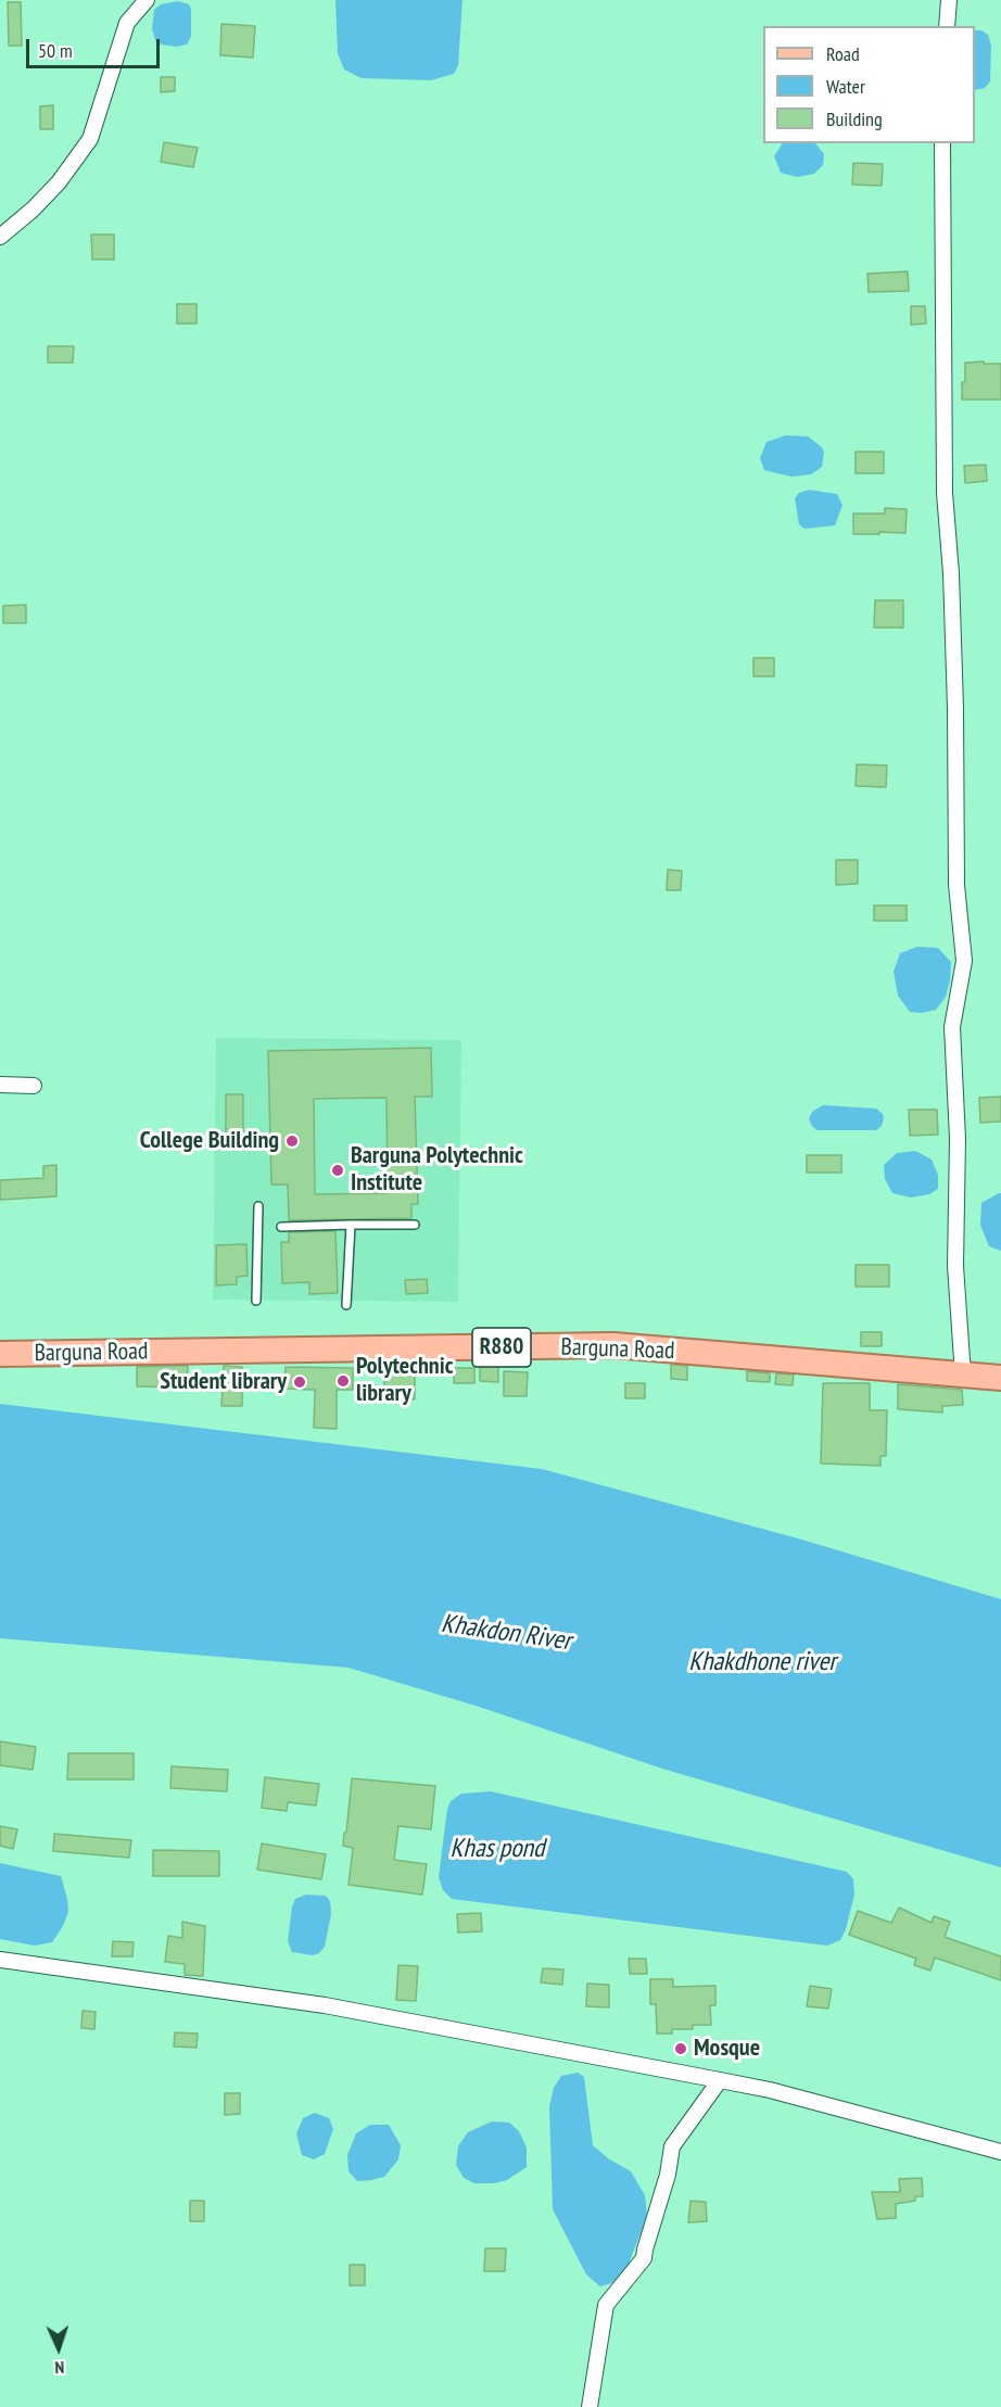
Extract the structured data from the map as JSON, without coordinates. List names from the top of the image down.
{
  "streets": {
    "main road": ["R880", "Barguna Road"]
  },
  "water": ["Khakdon River", "Khakdhone river", "Khas pond"],
  "places": [
    "College Building",
    "Barguna Polytechnic Institute",
    "Polytechnic library",
    "Student library",
    "Mosque"
  ],
  "legend": ["Road", "Water", "Building"],
  "scale_bar": "50 m",
  "north": "bottom"
}
